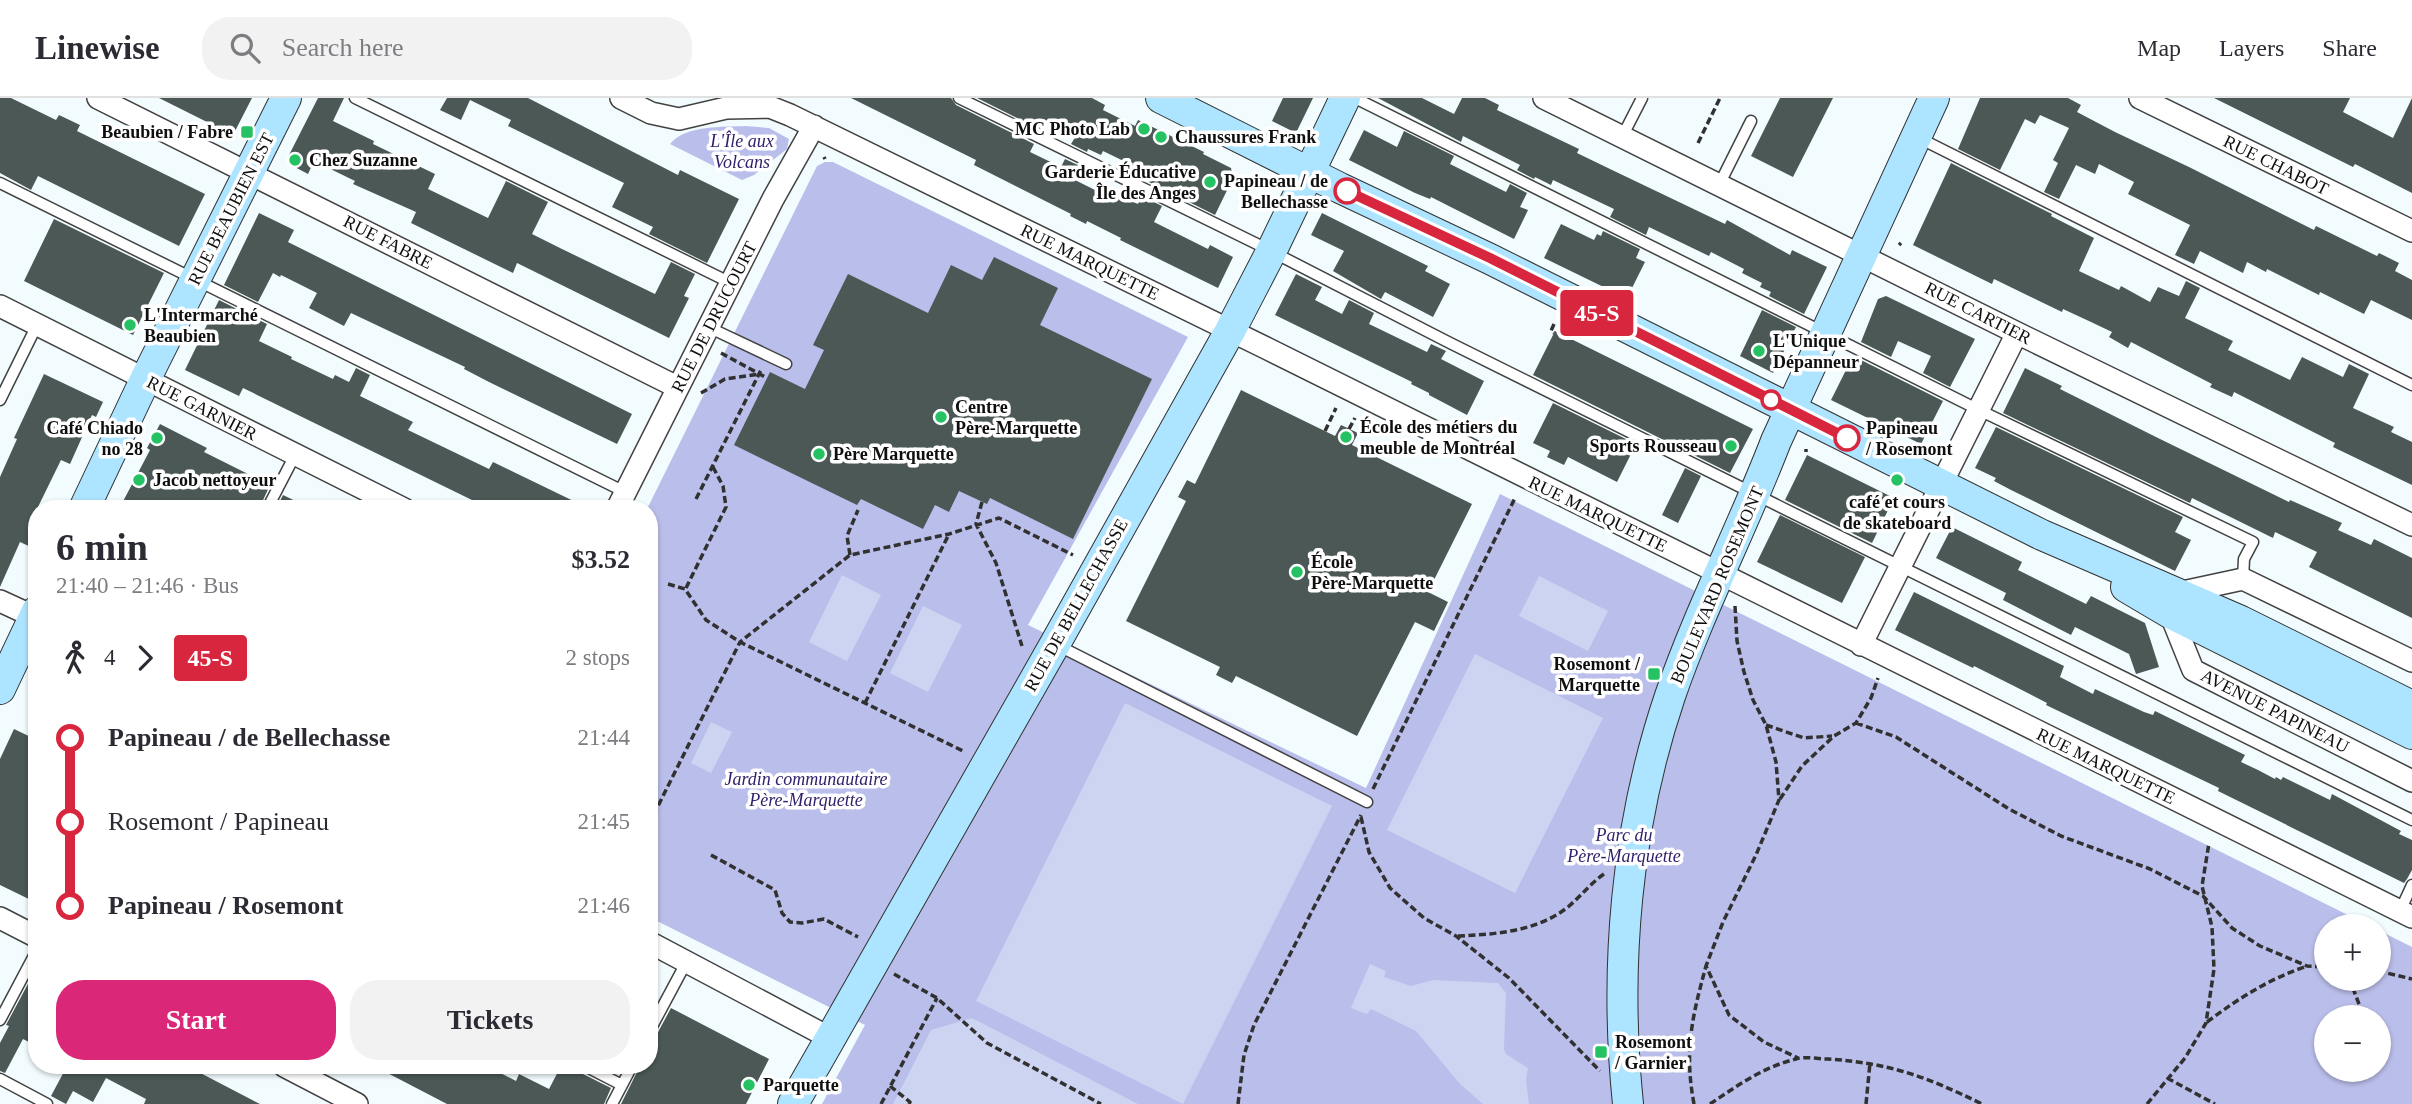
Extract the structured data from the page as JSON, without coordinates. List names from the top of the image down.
{
  "streets": {
    "main road": ["RUE BEAUBIEN EST", "BOULEVARD ROSEMONT", "RUE DE BELLECHASSE"],
    "street": [
      "RUE CHABOT",
      "RUE FABRE",
      "RUE MARQUETTE",
      "RUE CARTIER",
      "RUE DE DRUCOURT",
      "RUE GARNIER",
      "AVENUE PAPINEAU"
    ]
  },
  "crossings": [
    ["RUE BEAUBIEN EST", "RUE FABRE"],
    ["RUE BEAUBIEN EST", "RUE GARNIER"],
    ["RUE FABRE", "RUE DE DRUCOURT"],
    ["RUE MARQUETTE", "RUE DE DRUCOURT"],
    ["RUE MARQUETTE", "BOULEVARD ROSEMONT"],
    ["RUE MARQUETTE", "RUE DE BELLECHASSE"],
    ["RUE CARTIER", "BOULEVARD ROSEMONT"]
  ],
  "parks": ["L'Île aux Volcans", "Jardin communautaire Père-Marquette", "Parc du Père-Marquette"],
  "places": {
    "other": [
      "MC Photo Lab",
      "Chaussures Frank",
      "Chez Suzanne",
      "Garderie Éducative Île des Anges",
      "Papineau / de Bellechasse",
      "L'Intermarché Beaubien",
      "L'Unique Dépanneur",
      "Centre Père-Marquette",
      "École des métiers du meuble de Montréal",
      "Café Chiado no 28",
      "Papineau / Rosemont",
      "Sports Rousseau",
      "Père Marquette",
      "Jacob nettoyeur",
      "café et cours de skateboard",
      "École Père-Marquette",
      "Parquette"
    ],
    "transit": ["Beaubien / Fabre", "Rosemont / Marquette", "Rosemont / Garnier"]
  },
  "lines": ["bus line 45-S"],
  "page": {
    "header": "Linewise",
    "search": "Search here",
    "nav": ["Map", "Layers", "Share"],
    "on_map": "45-S",
    "heading": ["6 min", "21:40 – 21:46 · Bus", "$3.52"],
    "legs": ["4", "45-S", "2 stops"],
    "list": [
      {
        "name": "Papineau / de Bellechasse",
        "value": "21:44"
      },
      {
        "name": "Rosemont / Papineau",
        "value": "21:45"
      },
      {
        "name": "Papineau / Rosemont",
        "value": "21:46"
      }
    ],
    "map_buttons": ["+", "−"],
    "buttons": ["Start", "Tickets"]
  }
}
